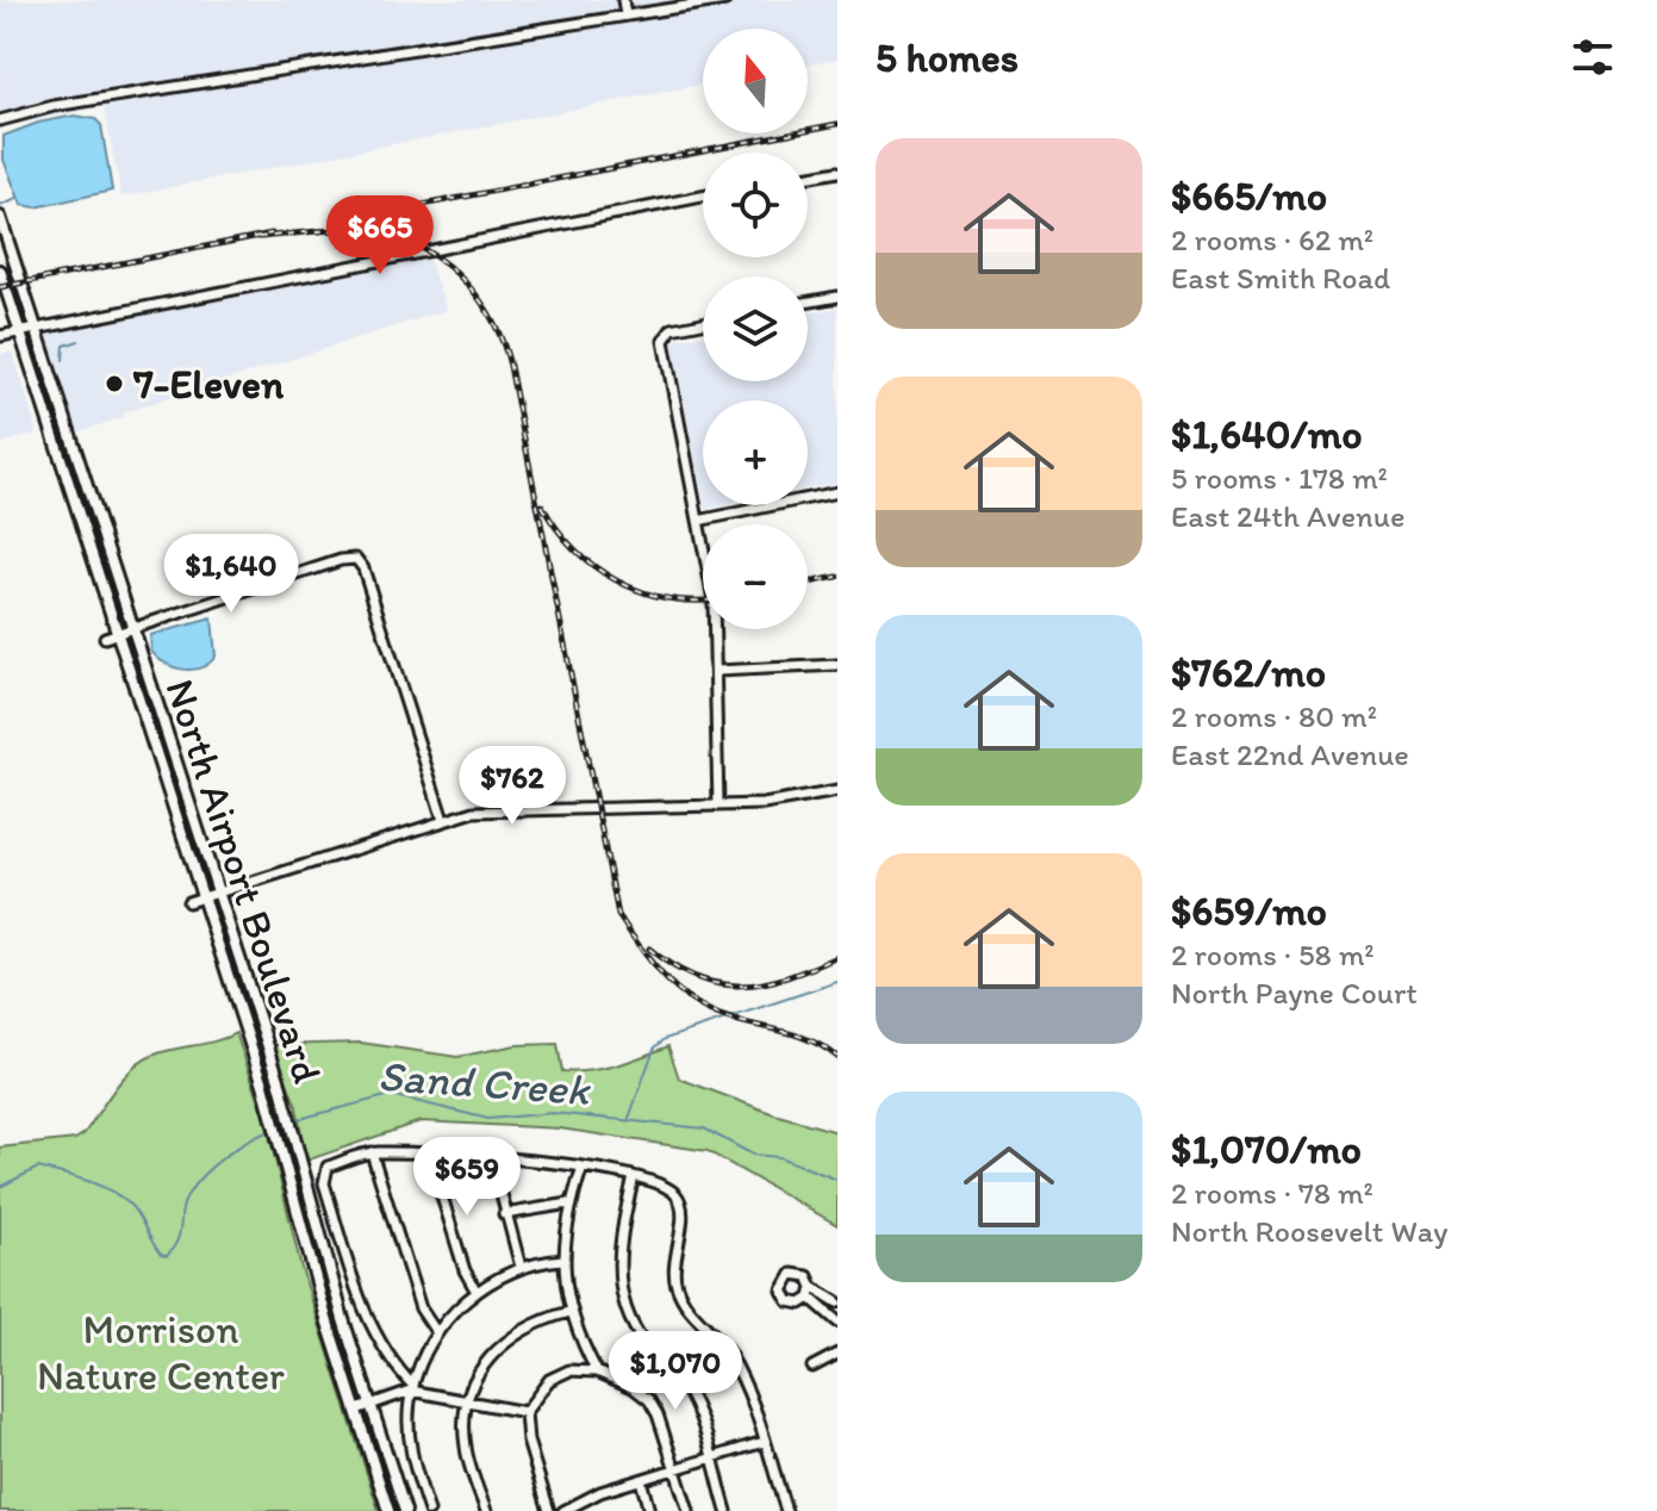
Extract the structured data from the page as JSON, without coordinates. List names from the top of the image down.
{
  "streets": {
    "main road": ["North Airport Boulevard"]
  },
  "water": ["Sand Creek"],
  "parks": ["Morrison Nature Center"],
  "places": ["7-Eleven"],
  "north": "top",
  "page": {
    "heading": "5 homes",
    "map_buttons": ["+", "−"],
    "list": [
      {
        "name": "$665/mo",
        "note": "2 rooms · 62 m² · East Smith Road"
      },
      {
        "name": "$1,640/mo",
        "note": "5 rooms · 178 m² · East 24th Avenue"
      },
      {
        "name": "$762/mo",
        "note": "2 rooms · 80 m² · East 22nd Avenue"
      },
      {
        "name": "$659/mo",
        "note": "2 rooms · 58 m² · North Payne Court"
      },
      {
        "name": "$1,070/mo",
        "note": "2 rooms · 78 m² · North Roosevelt Way"
      }
    ],
    "price": [
      "$665",
      "$1,640",
      "$762",
      "$659",
      "$1,070"
    ]
  }
}
